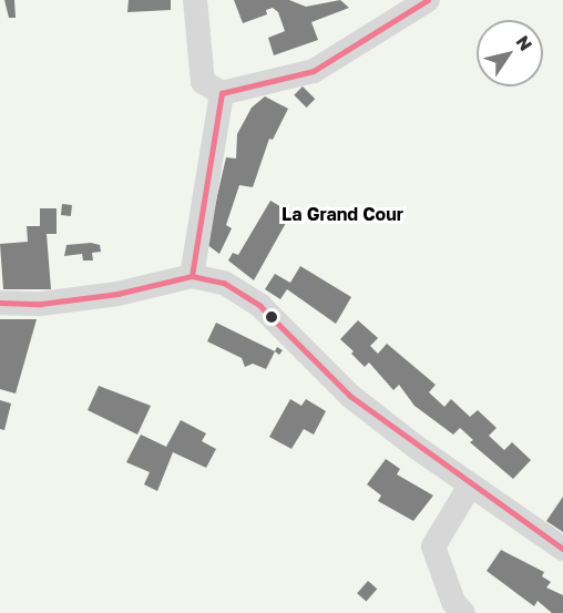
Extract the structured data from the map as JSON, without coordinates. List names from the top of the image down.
{
  "districts": ["La Grand Cour"],
  "north": "top right"
}
